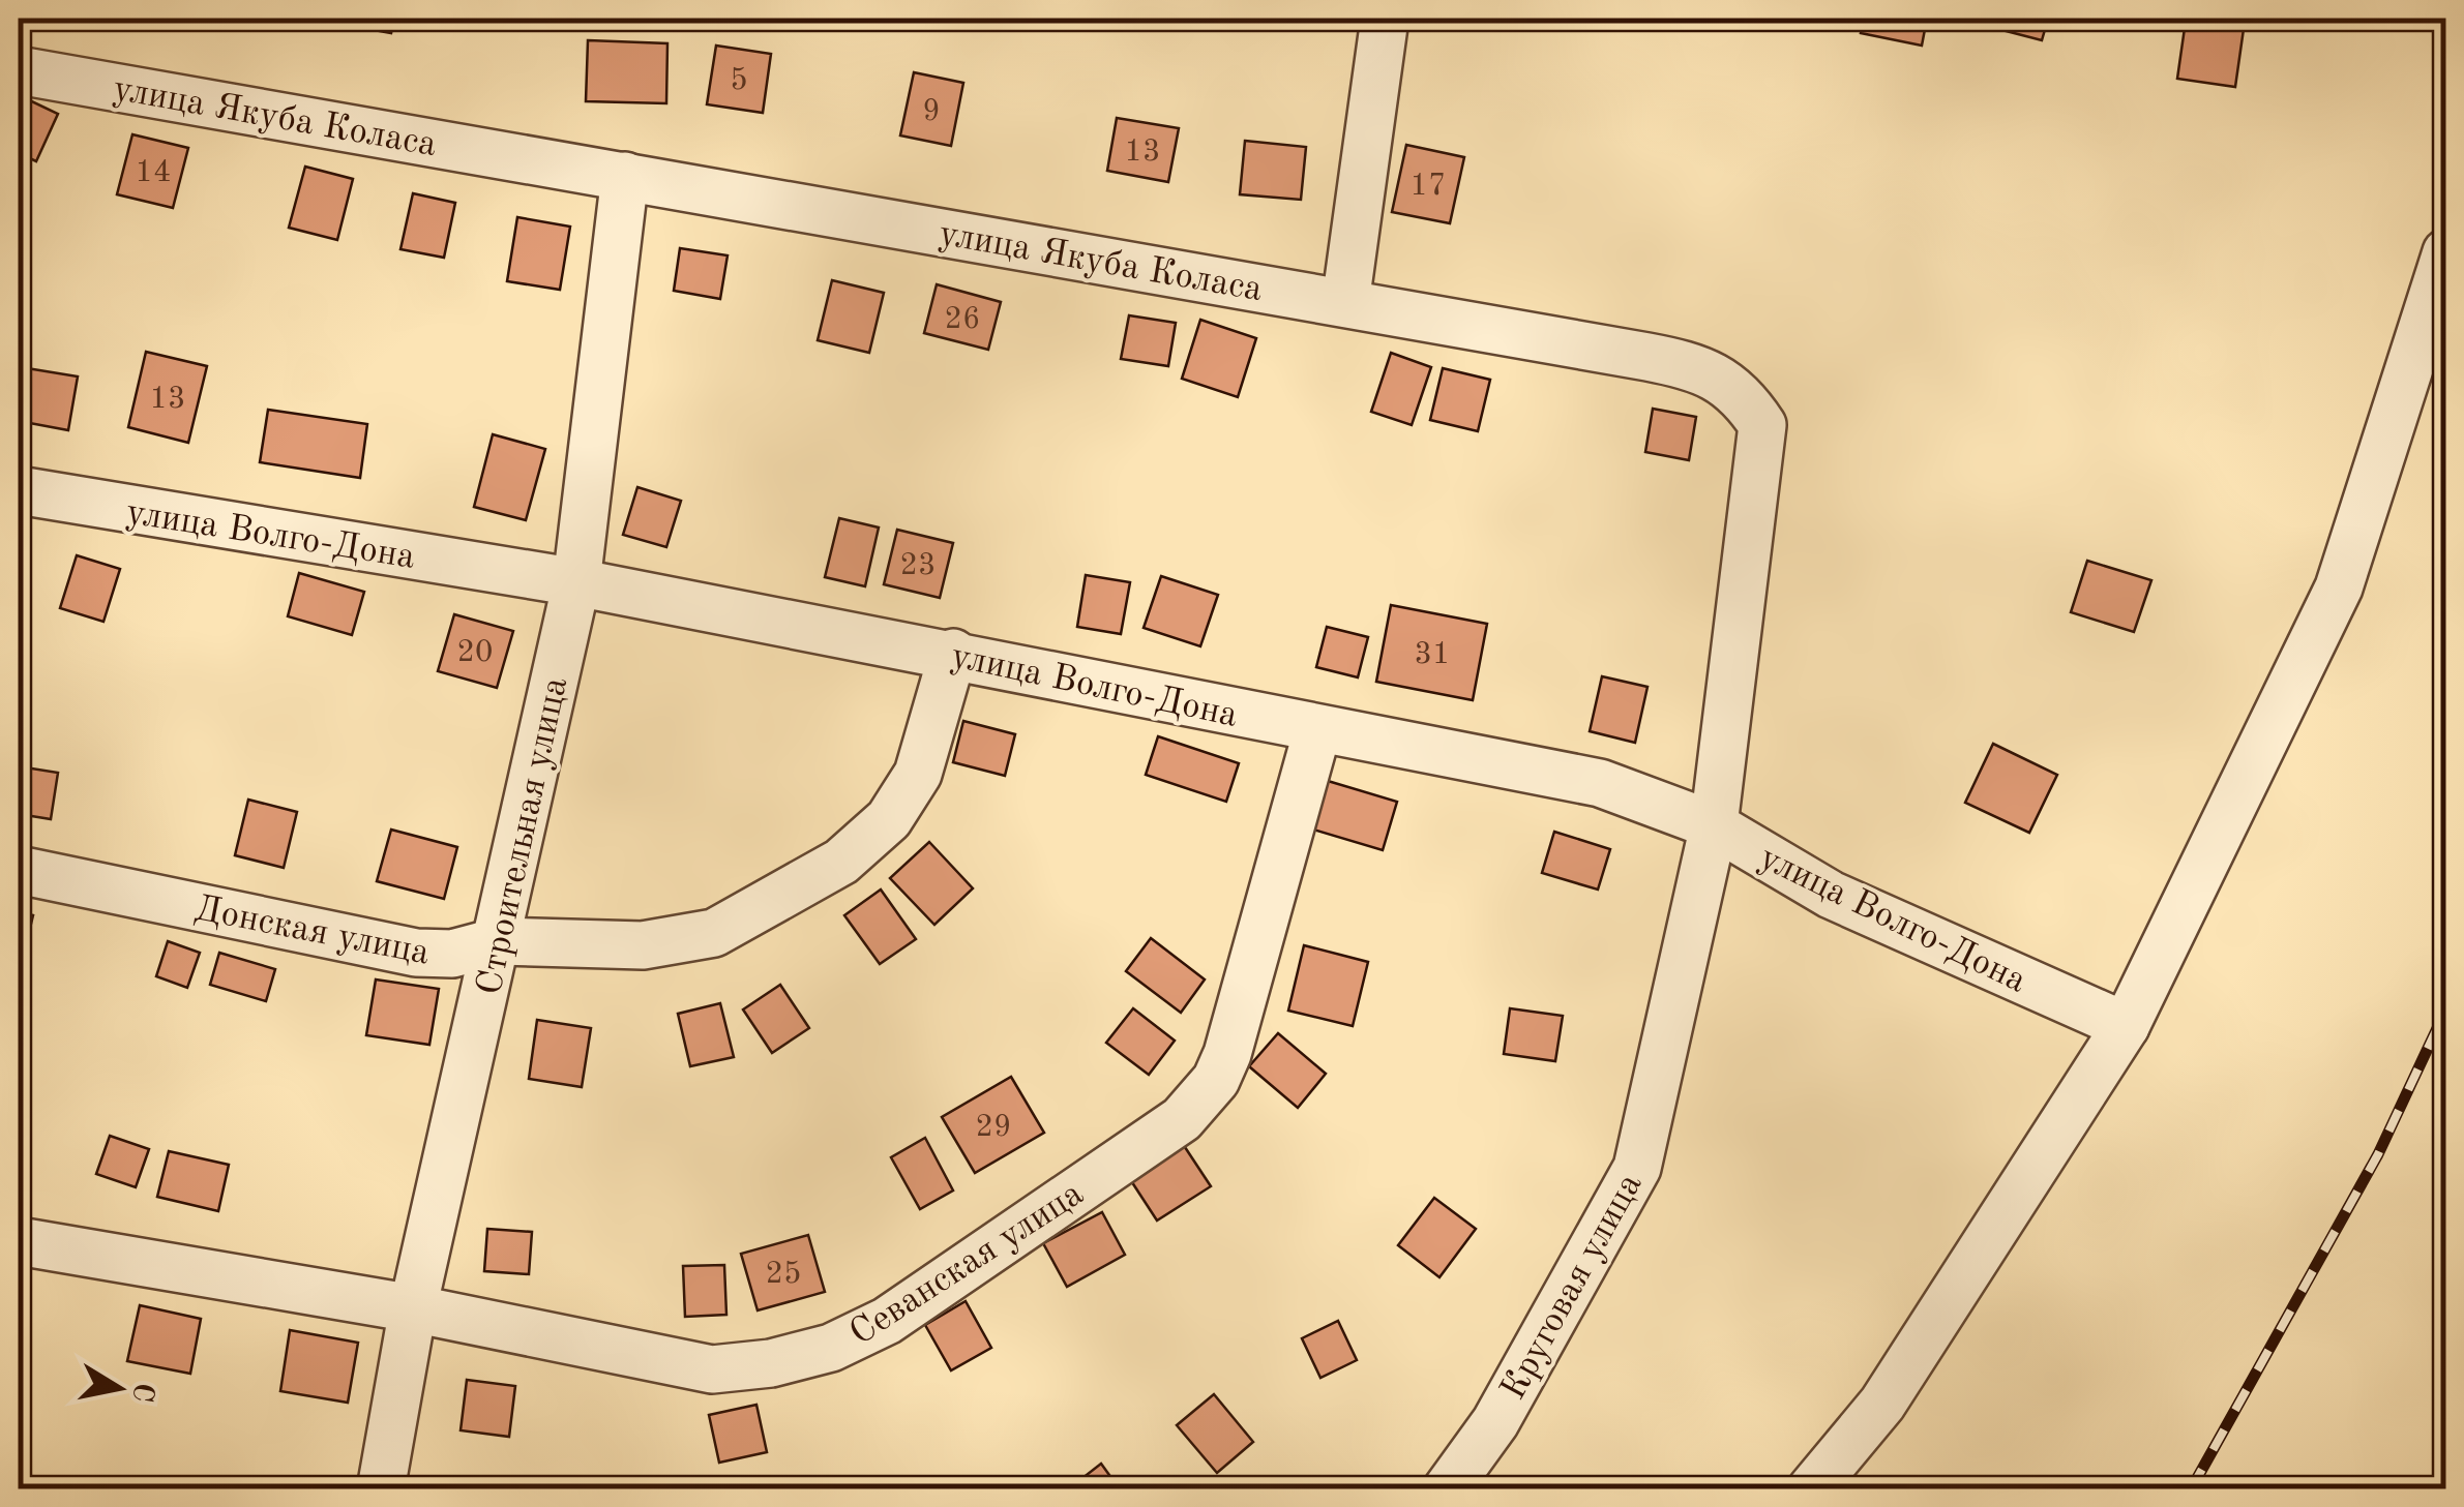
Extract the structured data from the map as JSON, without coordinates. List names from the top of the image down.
{
  "streets": {
    "street": [
      "улица Якуба Коласа",
      "улица Волго-Дона",
      "Строительная улица",
      "Донская улица",
      "Севанская улица",
      "Круговая улица"
    ]
  },
  "crossings": [
    ["улица Якуба Коласа", "улица Волго-Дона"],
    ["улица Якуба Коласа", "Строительная улица"],
    ["улица Якуба Коласа", "Круговая улица"],
    ["улица Волго-Дона", "Строительная улица"],
    ["улица Волго-Дона", "Донская улица"],
    ["улица Волго-Дона", "Севанская улица"],
    ["улица Волго-Дона", "Круговая улица"],
    ["Строительная улица", "Донская улица"],
    ["Строительная улица", "Севанская улица"]
  ],
  "house_numbers": [
    "5",
    "9",
    "13",
    "14",
    "17",
    "26",
    "13",
    "23",
    "20",
    "31",
    "29",
    "25"
  ],
  "north": "right"
}
